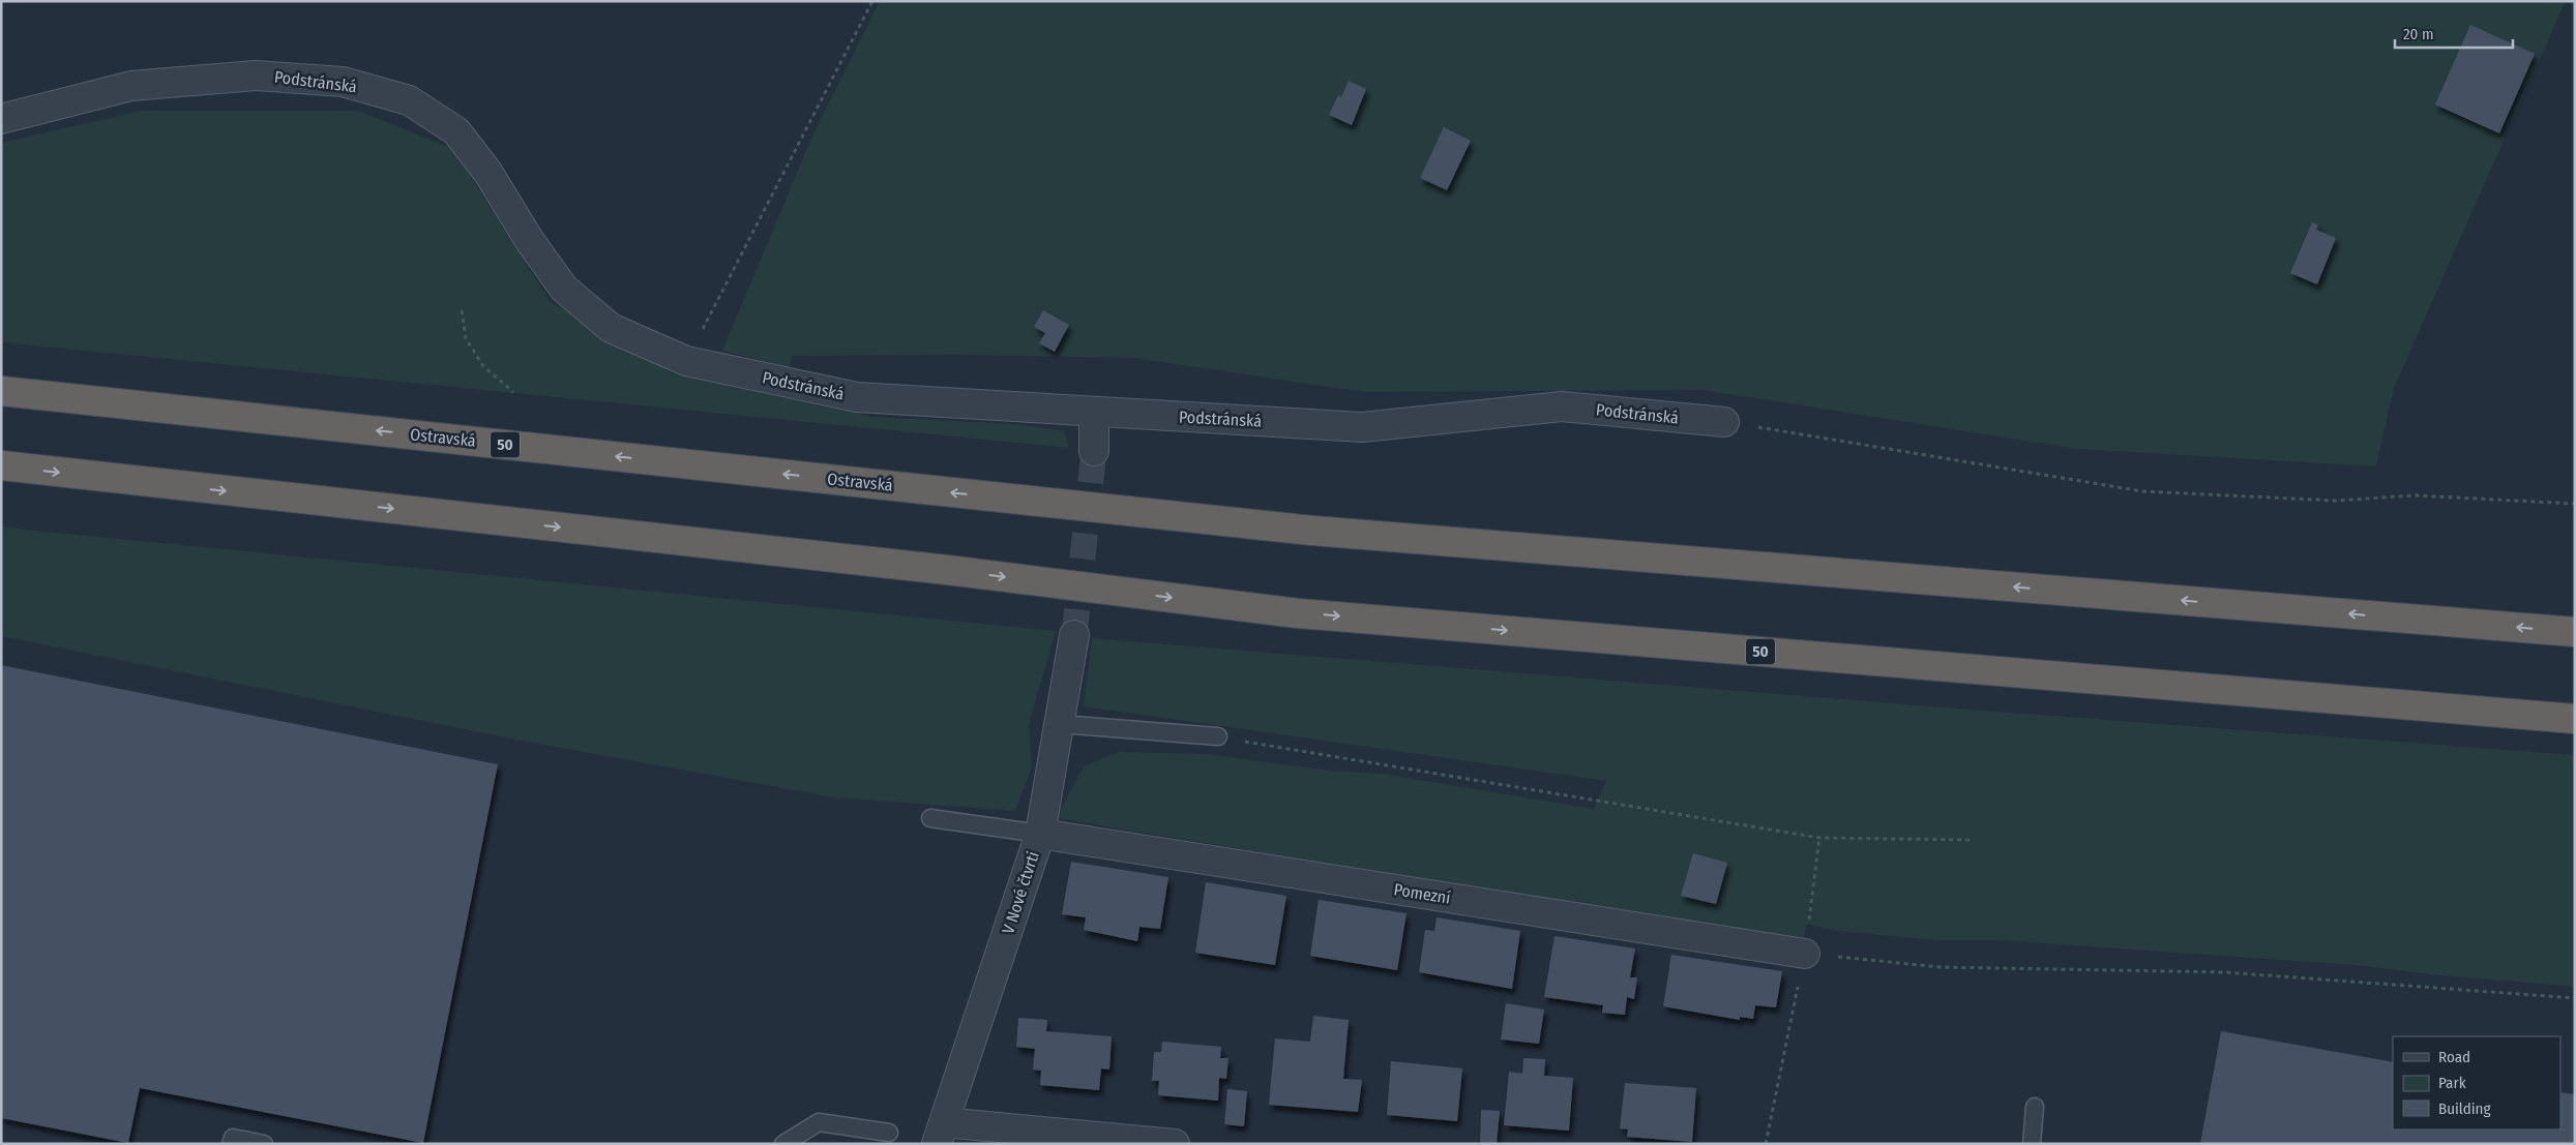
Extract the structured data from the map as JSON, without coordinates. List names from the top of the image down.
{
  "streets": {
    "highway": ["Ostravská", "50"],
    "street": ["Podstránská", "V Nové čtvrti", "Pomezní"]
  },
  "crossings": [
    ["V Nové čtvrti", "Pomezní"]
  ],
  "legend": ["Road", "Park", "Building"],
  "scale_bar": "20 m"
}
